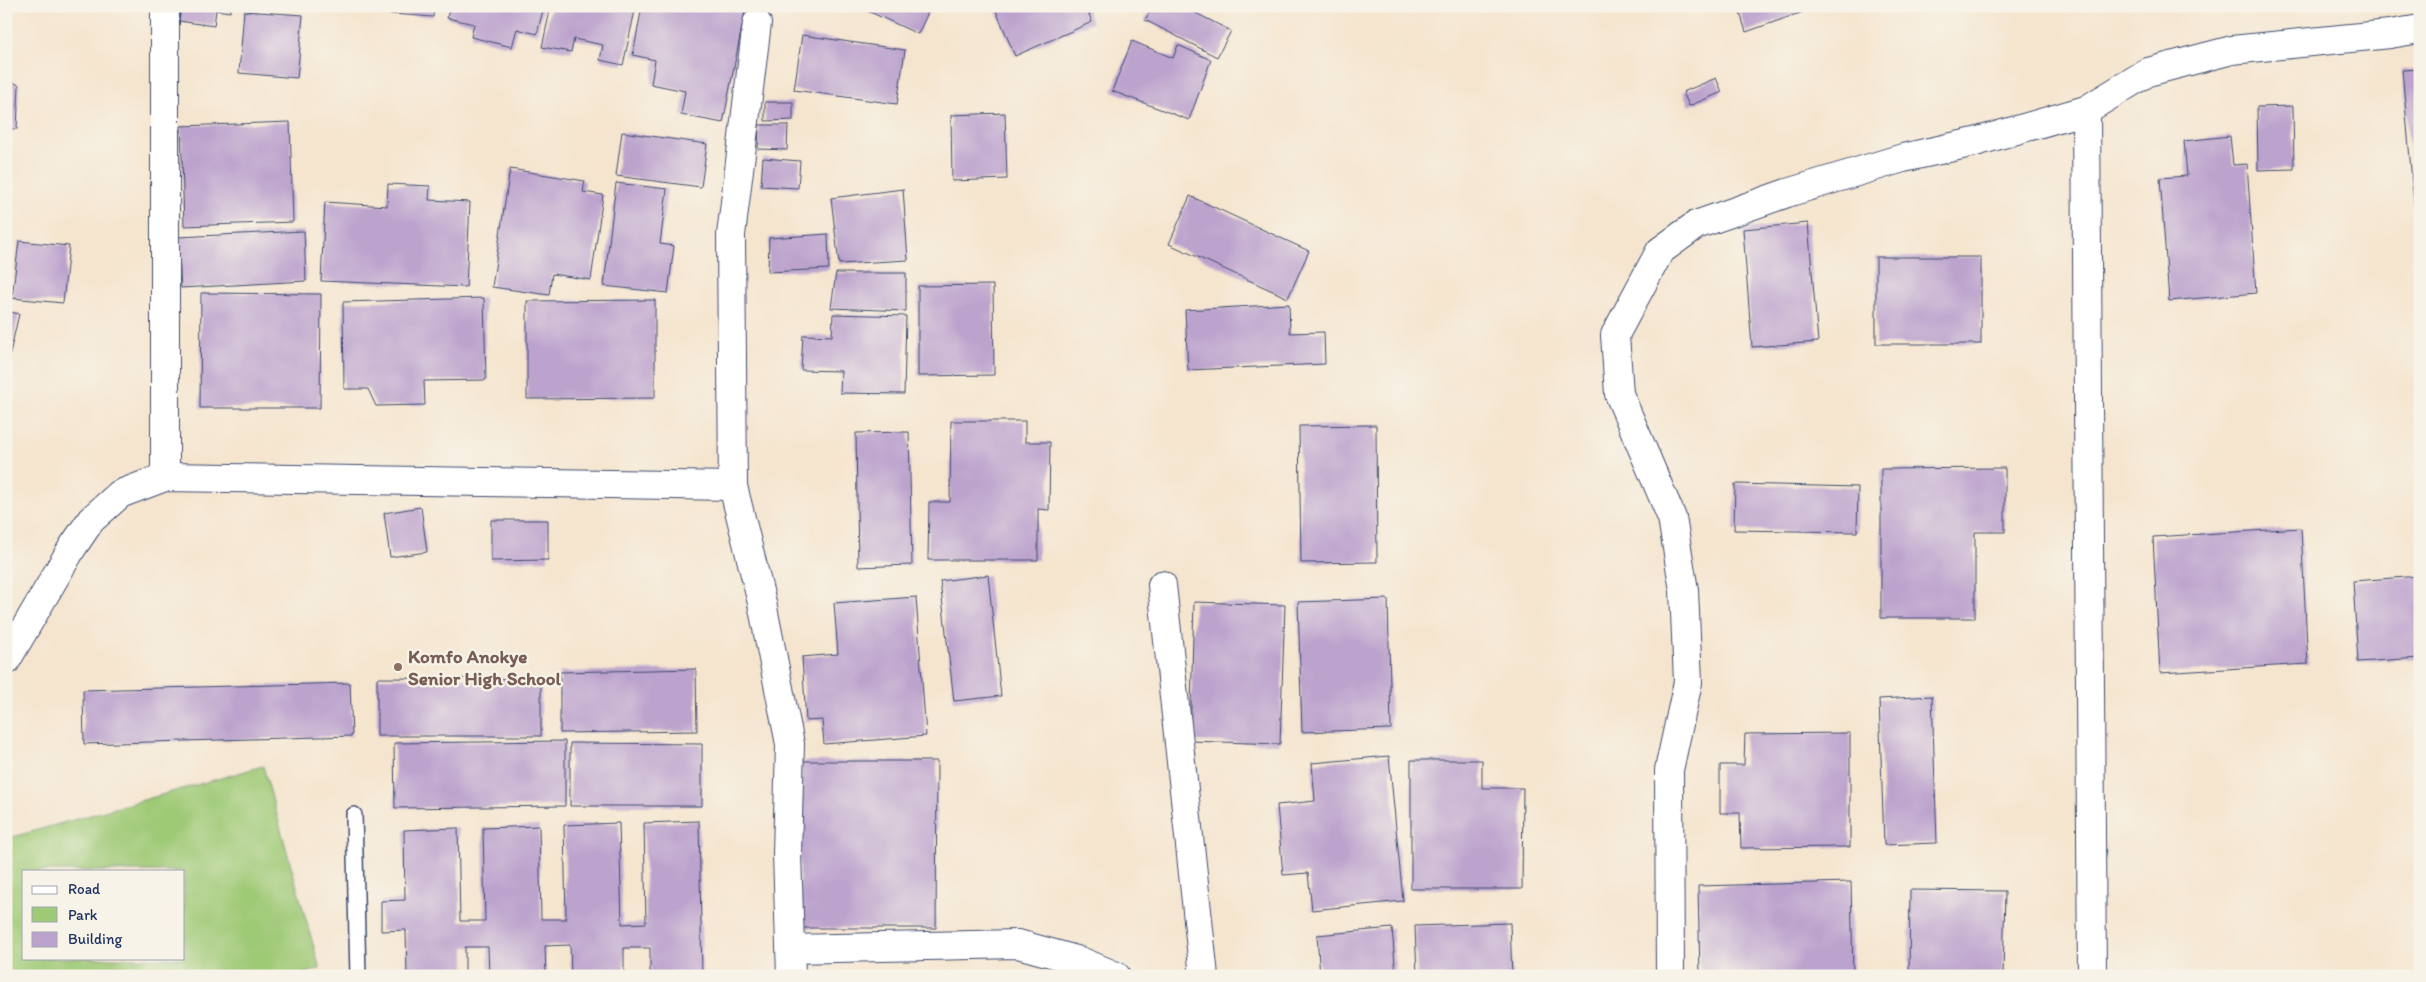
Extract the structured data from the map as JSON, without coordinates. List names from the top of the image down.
{
  "places": ["Komfo Anokye Senior High School"],
  "legend": ["Road", "Park", "Building"]
}
